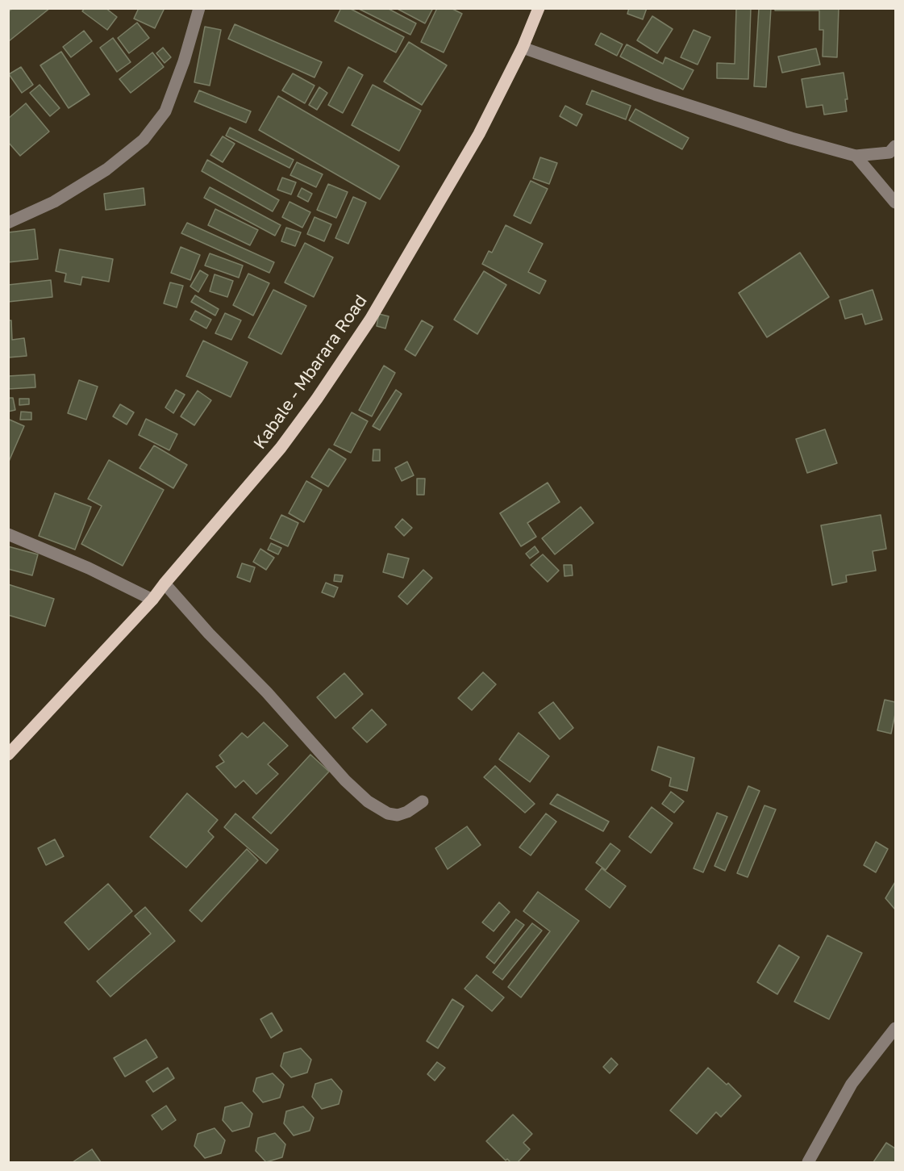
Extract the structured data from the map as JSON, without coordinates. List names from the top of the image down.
{
  "streets": {
    "main road": ["Kabale - Mbarara Road"]
  }
}
